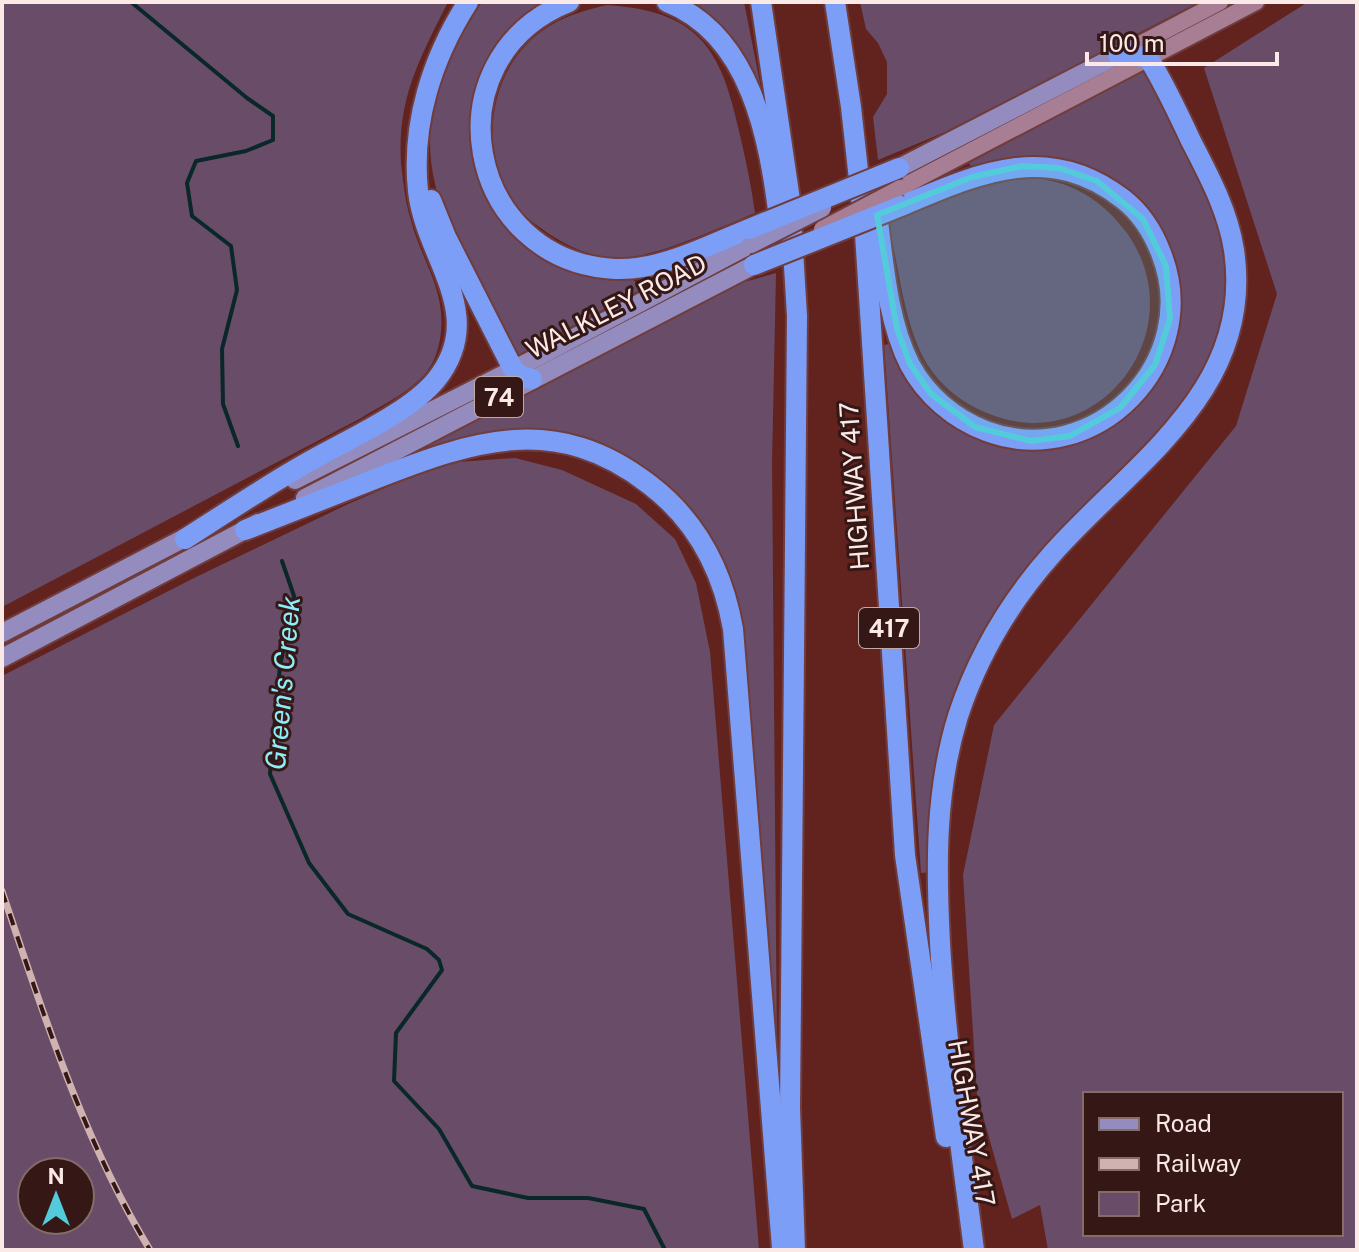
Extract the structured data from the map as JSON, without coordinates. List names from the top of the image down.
{
  "streets": {
    "highway": ["HIGHWAY 417", "417"],
    "main road": ["WALKLEY ROAD", "74"]
  },
  "water": ["Green's Creek"],
  "legend": ["Road", "Railway", "Park"],
  "scale_bar": "100 m",
  "north": "top"
}
